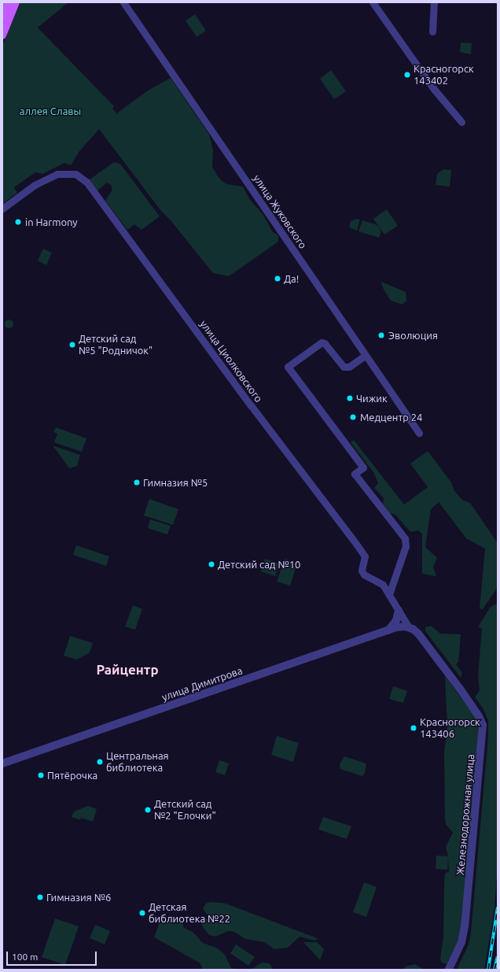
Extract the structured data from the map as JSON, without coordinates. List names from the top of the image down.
{
  "streets": {
    "street": [
      "улица Жуковского",
      "улица Циолковского",
      "улица Димитрова",
      "Железнодорожная улица"
    ]
  },
  "crossings": [
    ["улица Циолковского", "улица Димитрова"],
    ["улица Циолковского", "Железнодорожная улица"],
    ["улица Димитрова", "Железнодорожная улица"]
  ],
  "districts": ["Райцентр"],
  "parks": ["аллея Славы"],
  "places": [
    "Красногорск 143402",
    "in Harmony",
    "Да!",
    "Эволюция",
    "Детский сад №5 \"Родничок\"",
    "Чижик",
    "Медцентр 24",
    "Гимназия №5",
    "Детский сад №10",
    "Красногорск 143406",
    "Центральная библиотека",
    "Пятёрочка",
    "Детский сад №2 \"Елочки\"",
    "Гимназия №6",
    "Детская библиотека №22"
  ],
  "scale_bar": "100 m"
}
